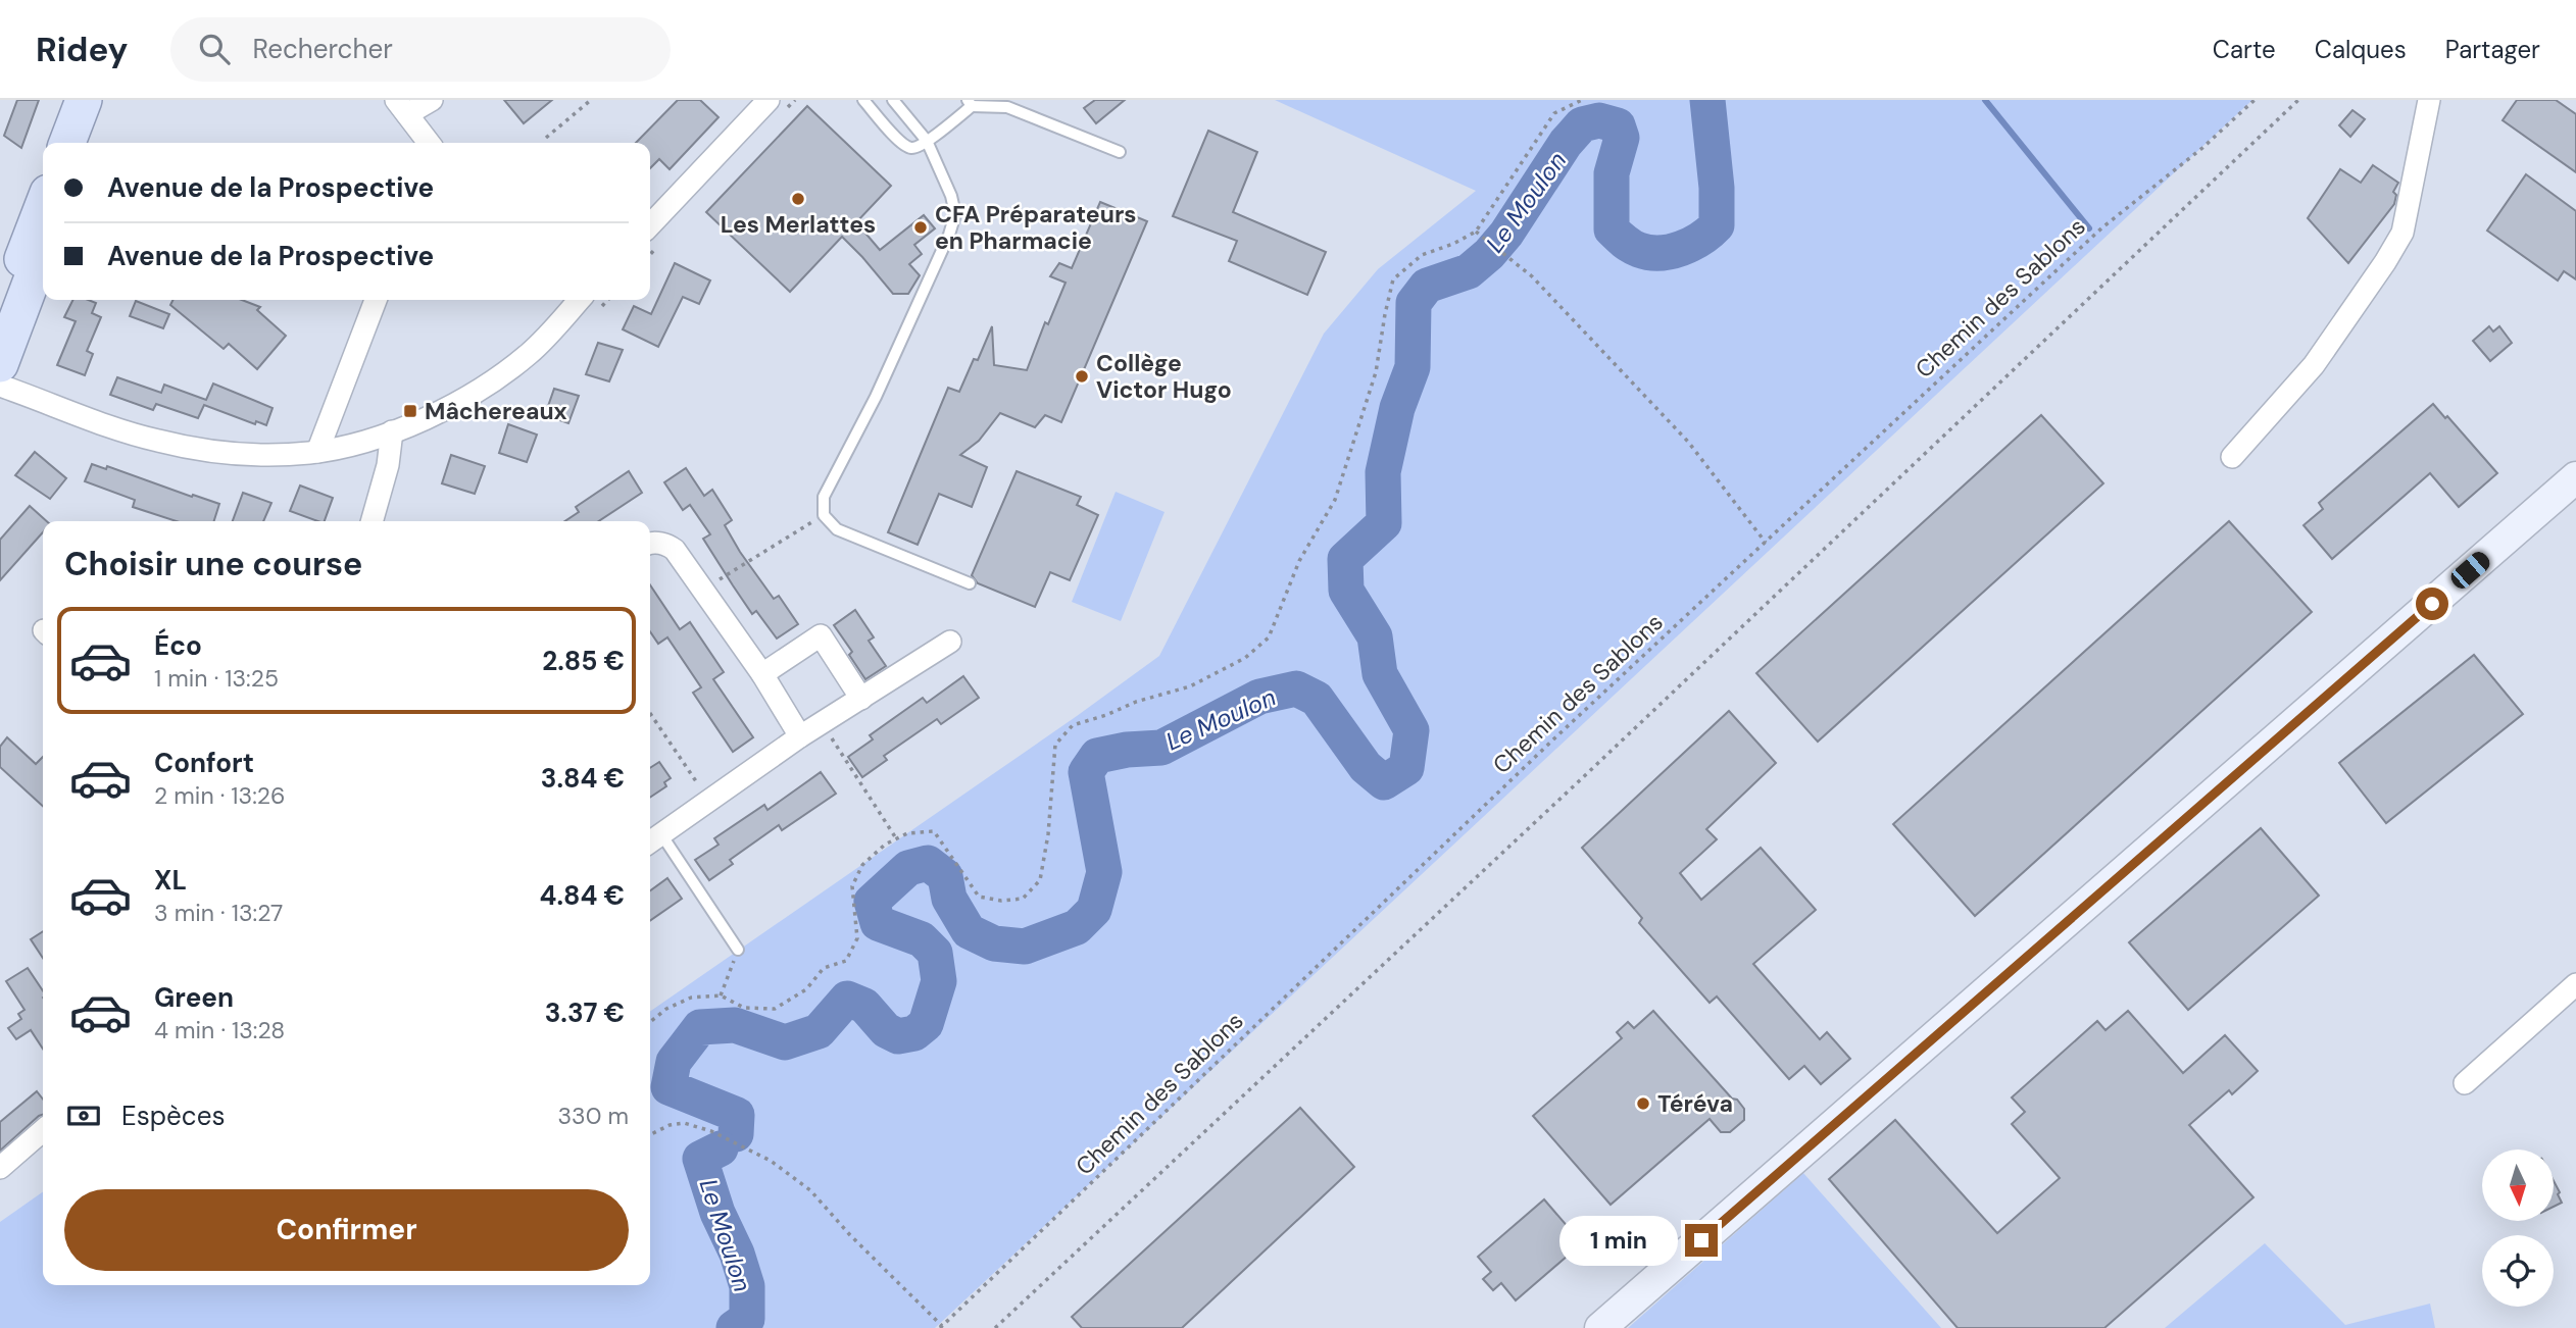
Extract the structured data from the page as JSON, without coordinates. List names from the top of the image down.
{
  "streets": {
    "path": ["Chemin des Sablons"]
  },
  "water": ["Le Moulon"],
  "places": {
    "other": [
      "Les Merlattes",
      "CFA Préparateurs en Pharmacie",
      "Collège Victor Hugo",
      "Téréva"
    ],
    "transit": ["Mâchereaux"]
  },
  "north": "bottom",
  "page": {
    "header": "Ridey",
    "search": "Rechercher",
    "nav": ["Carte", "Calques", "Partager"],
    "banner": ["Avenue de la Prospective", "Avenue de la Prospective"],
    "heading": "Choisir une course",
    "list": [
      {
        "name": "Éco",
        "note": "1 min · 13:25",
        "value": "2.85 €"
      },
      {
        "name": "Confort",
        "note": "2 min · 13:26",
        "value": "3.84 €"
      },
      {
        "name": "XL",
        "note": "3 min · 13:27",
        "value": "4.84 €"
      },
      {
        "name": "Green",
        "note": "4 min · 13:28",
        "value": "3.37 €"
      }
    ],
    "pay": ["Espèces", "330 m"],
    "buttons": "Confirmer",
    "bubble": "1 min"
  }
}
